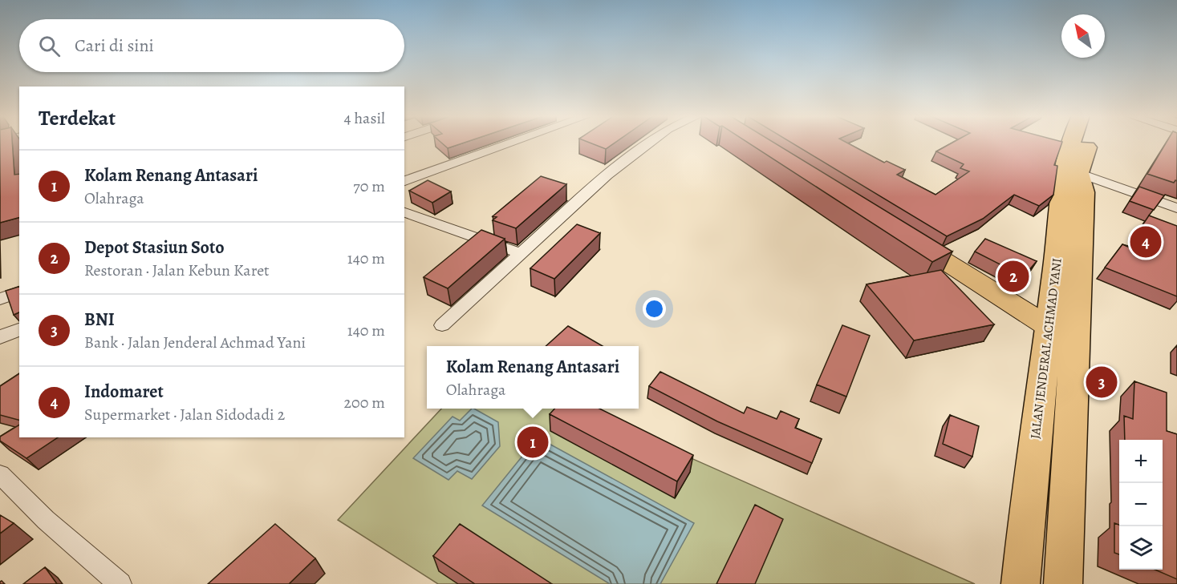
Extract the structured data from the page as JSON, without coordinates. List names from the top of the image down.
{
  "streets": {
    "highway": ["JALAN JENDERAL ACHMAD YANI"]
  },
  "north": "top left",
  "page": {
    "search": "Cari di sini",
    "heading": ["Terdekat", "4 hasil"],
    "list": [
      {
        "mark": "1",
        "name": "Kolam Renang Antasari",
        "note": "Olahraga",
        "value": "70 m"
      },
      {
        "mark": "2",
        "name": "Depot Stasiun Soto",
        "note": "Restoran · Jalan Kebun Karet",
        "value": "140 m"
      },
      {
        "mark": "3",
        "name": "BNI",
        "note": "Bank · Jalan Jenderal Achmad Yani",
        "value": "140 m"
      },
      {
        "mark": "4",
        "name": "Indomaret",
        "note": "Supermarket · Jalan Sidodadi 2",
        "value": "200 m"
      }
    ],
    "pins": [
      "4",
      "2",
      "3",
      "1"
    ],
    "popup": ["Kolam Renang Antasari", "Olahraga"],
    "map_buttons": ["+", "−"]
  }
}
